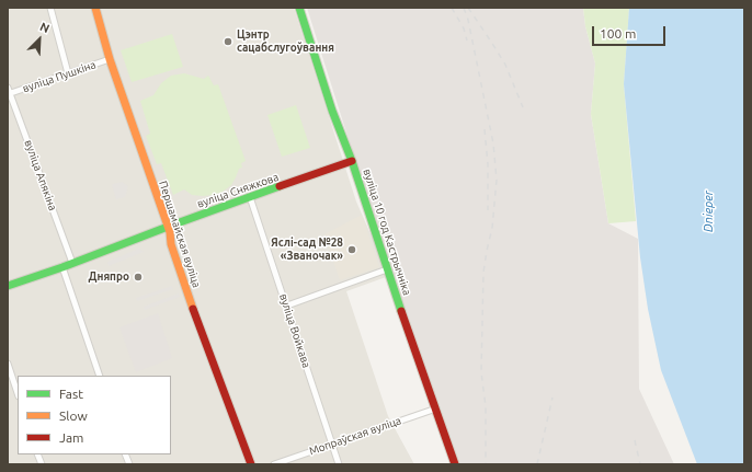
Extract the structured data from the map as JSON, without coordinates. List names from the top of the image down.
{
  "streets": {
    "street": [
      "вуліца Пушкіна",
      "вуліца Апякіна",
      "вуліца Сняжкова",
      "вуліца 10 год Кастрычніка",
      "Першамайская вуліца",
      "вуліца Войкава",
      "Мопраўская вуліца"
    ]
  },
  "crossings": [
    ["вуліца Пушкіна", "вуліца Апякіна"],
    ["вуліца Пушкіна", "Першамайская вуліца"],
    ["вуліца Апякіна", "вуліца Сняжкова"],
    ["вуліца Сняжкова", "вуліца 10 год Кастрычніка"],
    ["вуліца Сняжкова", "Першамайская вуліца"],
    ["вуліца Сняжкова", "вуліца Войкава"],
    ["вуліца 10 год Кастрычніка", "Мопраўская вуліца"],
    ["вуліца Войкава", "Мопраўская вуліца"]
  ],
  "water": ["Dnieper"],
  "places": ["Цэнтр сацабслугоўвання", "Яслі-сад №28 «Званочак»", "Дняпро"],
  "legend": ["Fast", "Slow", "Jam"],
  "scale_bar": "100 m",
  "north": "top right"
}
